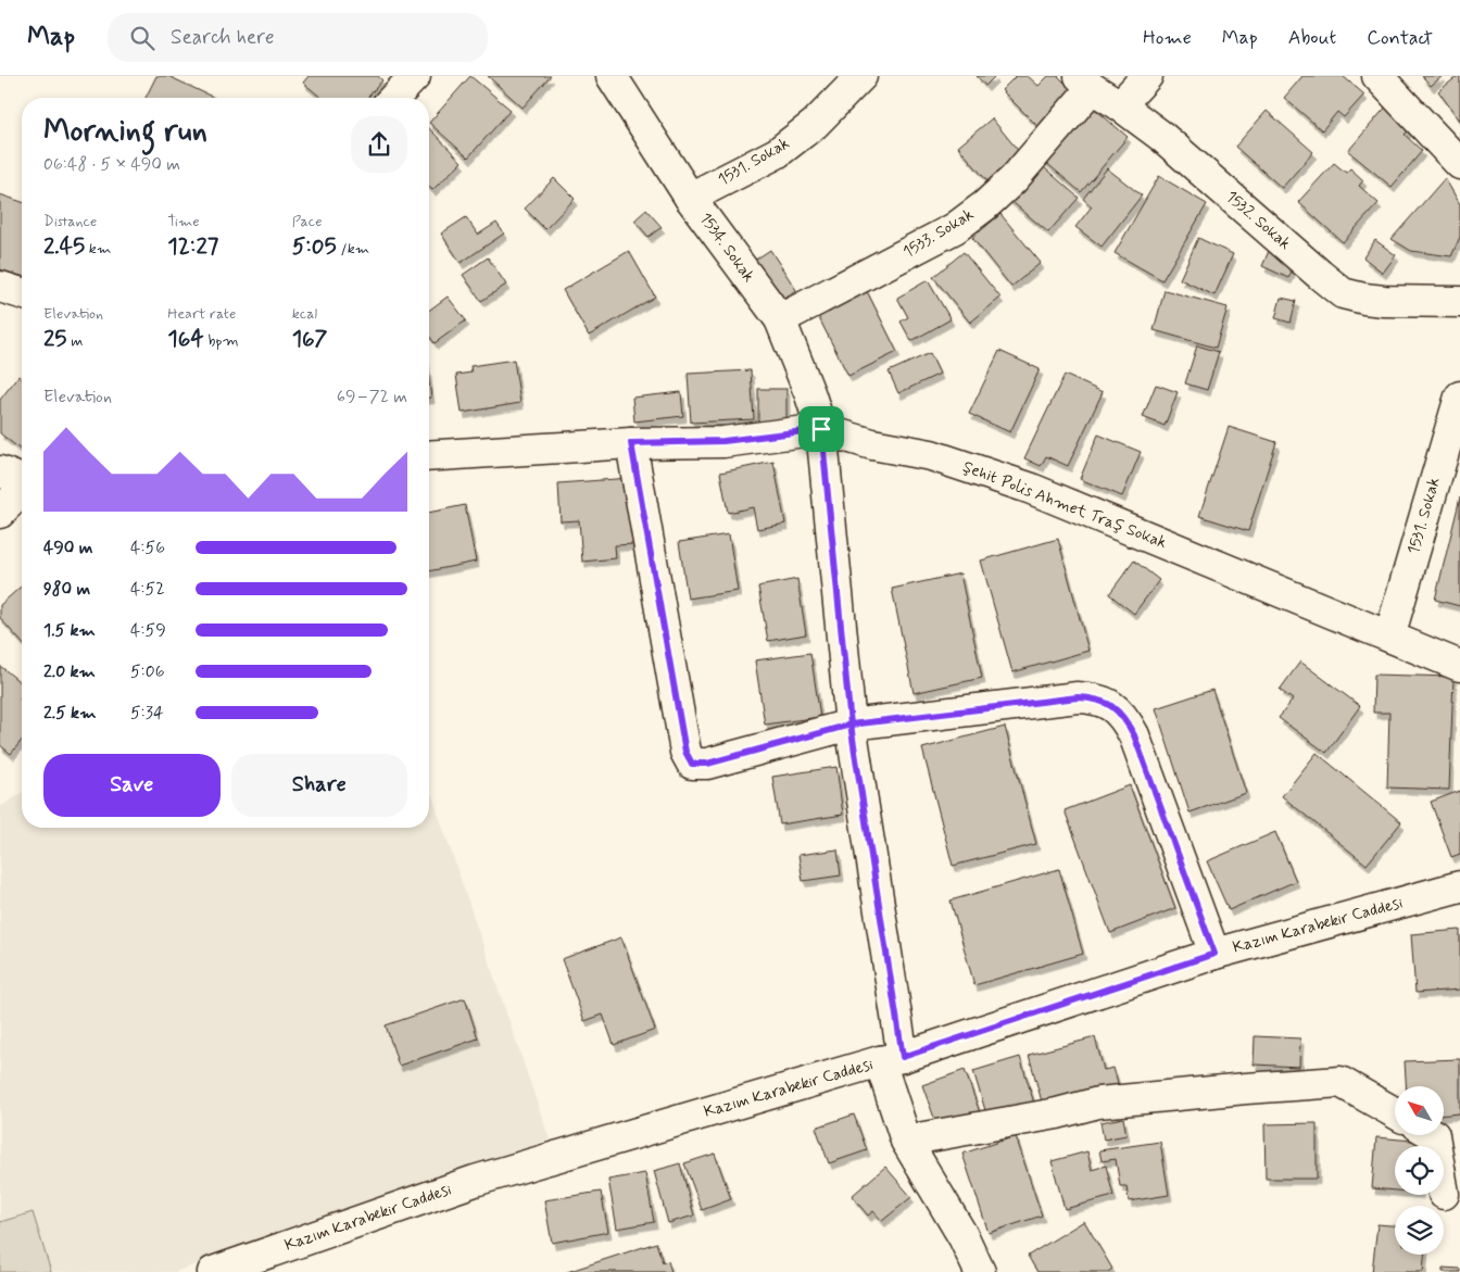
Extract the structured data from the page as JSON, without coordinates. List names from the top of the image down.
{
  "streets": {
    "street": [
      "1531. Sokak",
      "1532. Sokak",
      "1533. Sokak",
      "1534. Sokak",
      "Şehit Polis Ahmet Traş Sokak",
      "Kazım Karabekir Caddesi"
    ]
  },
  "crossings": [
    ["1531. Sokak", "1534. Sokak"],
    ["1531. Sokak", "Şehit Polis Ahmet Traş Sokak"],
    ["1532. Sokak", "1533. Sokak"],
    ["1533. Sokak", "1534. Sokak"],
    ["1534. Sokak", "Şehit Polis Ahmet Traş Sokak"],
    ["1534. Sokak", "Kazım Karabekir Caddesi"]
  ],
  "north": "top left",
  "page": {
    "header": "Map",
    "search": "Search here",
    "nav": [
      "Home",
      "Map",
      "About",
      "Contact"
    ],
    "heading": ["Morning run", "06:48 · 5 × 490 m"],
    "stats": [
      ["Distance", "2.45 km"],
      ["Time", "12:27"],
      ["Pace", "5:05 /km"],
      ["Elevation", "25 m"],
      ["Heart rate", "164 bpm"],
      ["kcal", "167"]
    ],
    "chart": ["Elevation", "69–72 m"],
    "list": [
      {
        "name": "490 m",
        "note": "4:56"
      },
      {
        "name": "980 m",
        "note": "4:52"
      },
      {
        "name": "1.5 km",
        "note": "4:59"
      },
      {
        "name": "2.0 km",
        "note": "5:06"
      },
      {
        "name": "2.5 km",
        "note": "5:34"
      }
    ],
    "buttons": ["Save", "Share"]
  }
}
